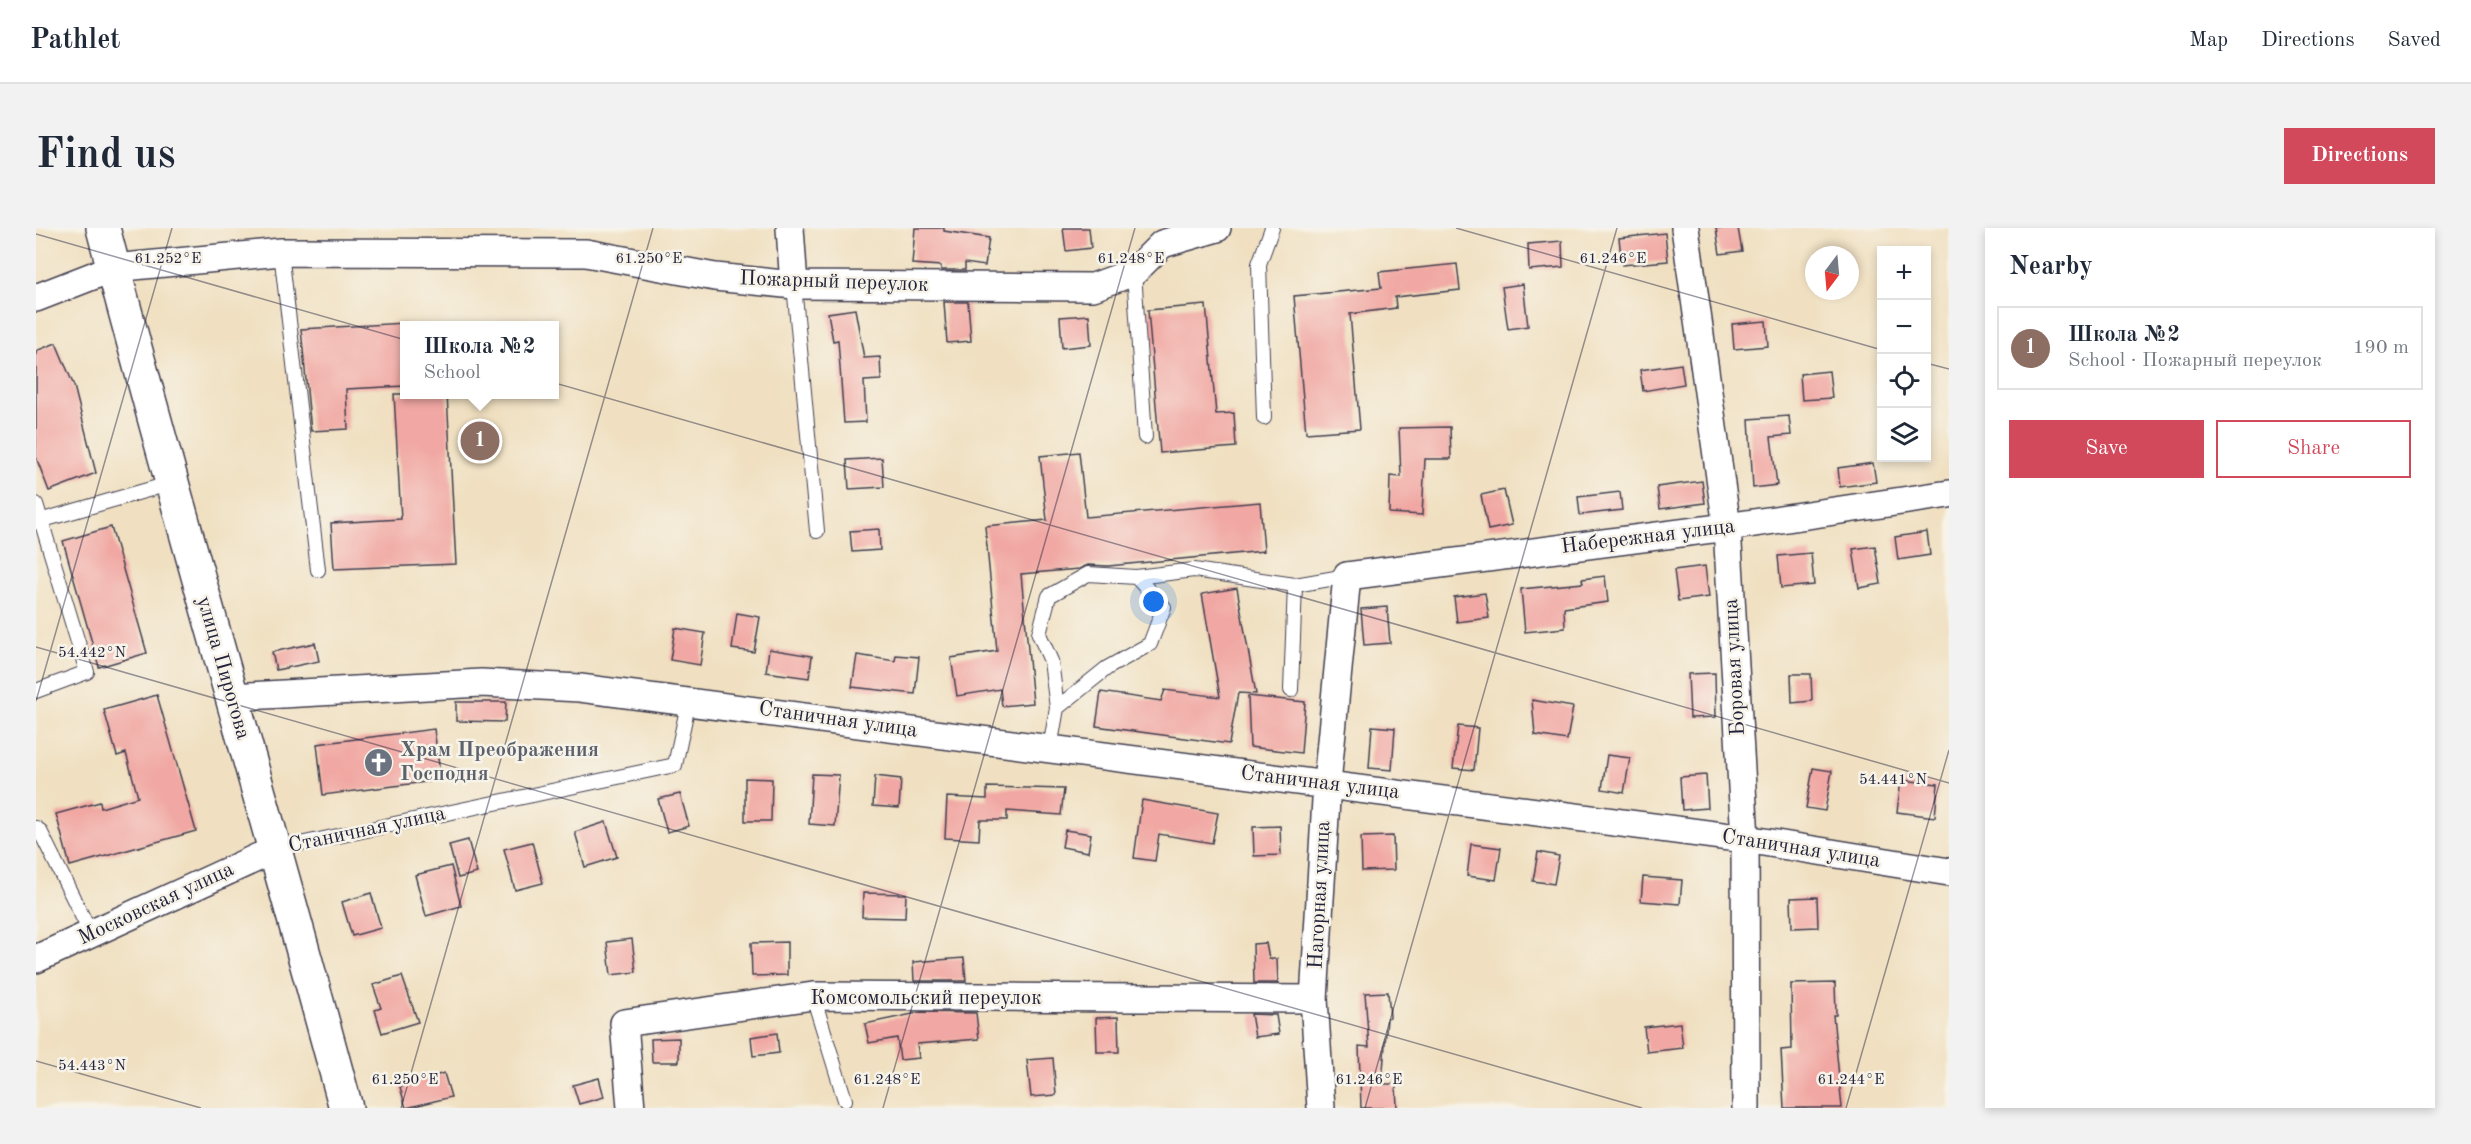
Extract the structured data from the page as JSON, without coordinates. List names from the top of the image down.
{
  "streets": {
    "street": [
      "Пожарный переулок",
      "Набережная улица",
      "Боровая улица",
      "улица Пирогова",
      "Станичная улица",
      "Нагорная улица",
      "Московская улица",
      "Комсомольский переулок"
    ]
  },
  "crossings": [
    ["Пожарный переулок", "улица Пирогова"],
    ["Набережная улица", "Боровая улица"],
    ["Набережная улица", "Нагорная улица"],
    ["Боровая улица", "Станичная улица"],
    ["улица Пирогова", "Станичная улица"],
    ["улица Пирогова", "Московская улица"],
    ["Станичная улица", "Нагорная улица"],
    ["Станичная улица", "Московская улица"],
    ["Нагорная улица", "Комсомольский переулок"]
  ],
  "places": {
    "church": ["Храм Преображения Господня"]
  },
  "north": "bottom",
  "page": {
    "header": "Pathlet",
    "nav": ["Map", "Directions", "Saved"],
    "buttons": [
      "Directions",
      ["Save", "Share"]
    ],
    "title": "Find us",
    "heading": "Nearby",
    "map_buttons": ["+", "−"],
    "list": [
      {
        "mark": "1",
        "name": "Школа №2",
        "note": "School · Пожарный переулок",
        "value": "190 m"
      }
    ],
    "popup": ["Школа №2", "School"],
    "pins": "1"
  },
  "coordinates": [
    "61.252°E",
    "61.250°E",
    "61.248°E",
    "61.246°E",
    "54.442°N",
    "54.441°N",
    "54.443°N",
    "61.244°E"
  ]
}
